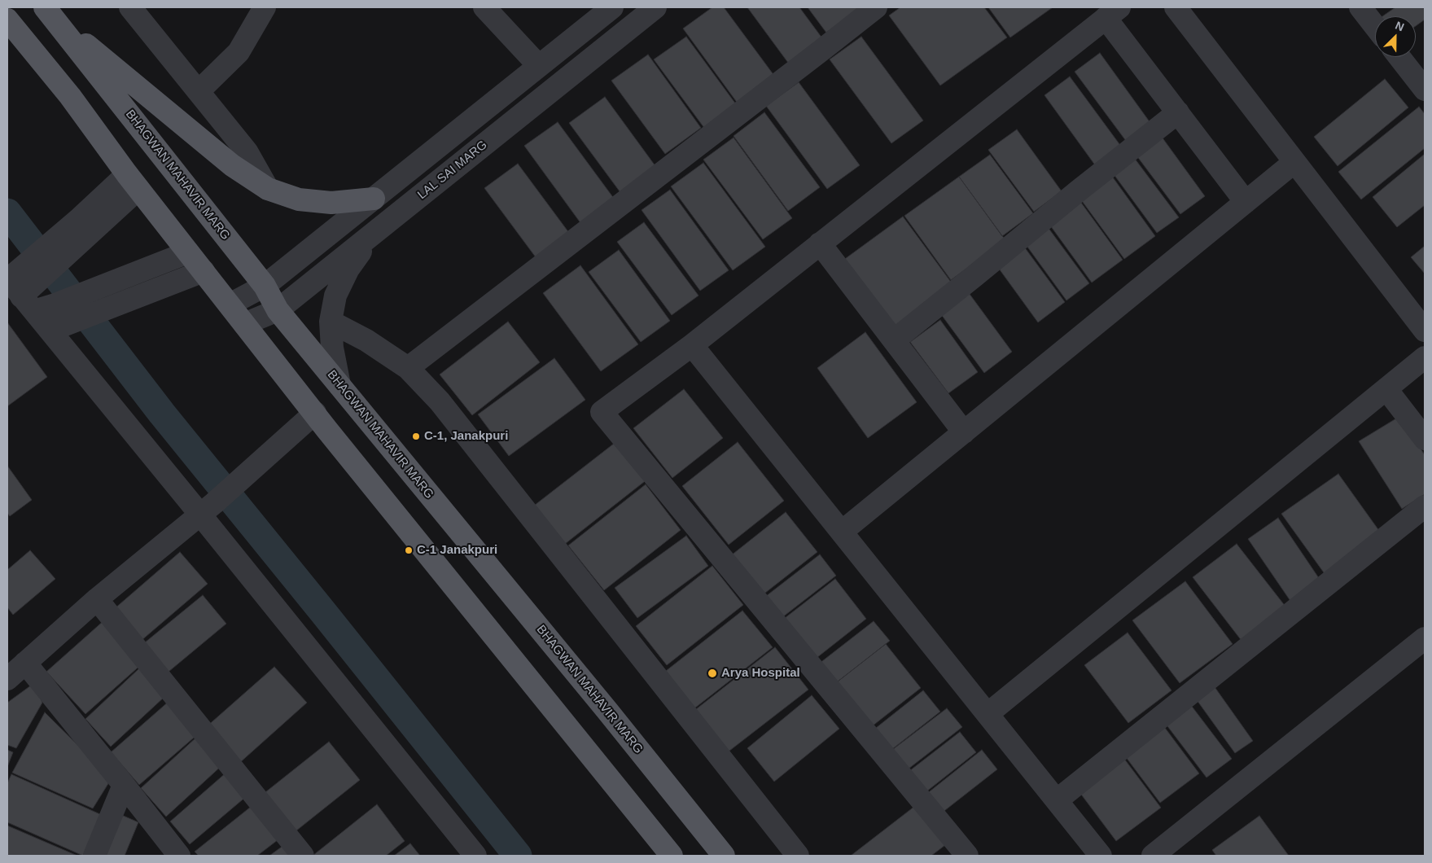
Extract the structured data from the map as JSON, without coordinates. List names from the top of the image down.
{
  "streets": {
    "main road": ["BHAGWAN MAHAVIR MARG"],
    "street": ["LAL SAI MARG"]
  },
  "crossings": [
    ["LAL SAI MARG", "BHAGWAN MAHAVIR MARG"]
  ],
  "places": ["C-1, Janakpuri", "C-1 Janakpuri", "Arya Hospital"],
  "north": "top right"
}
